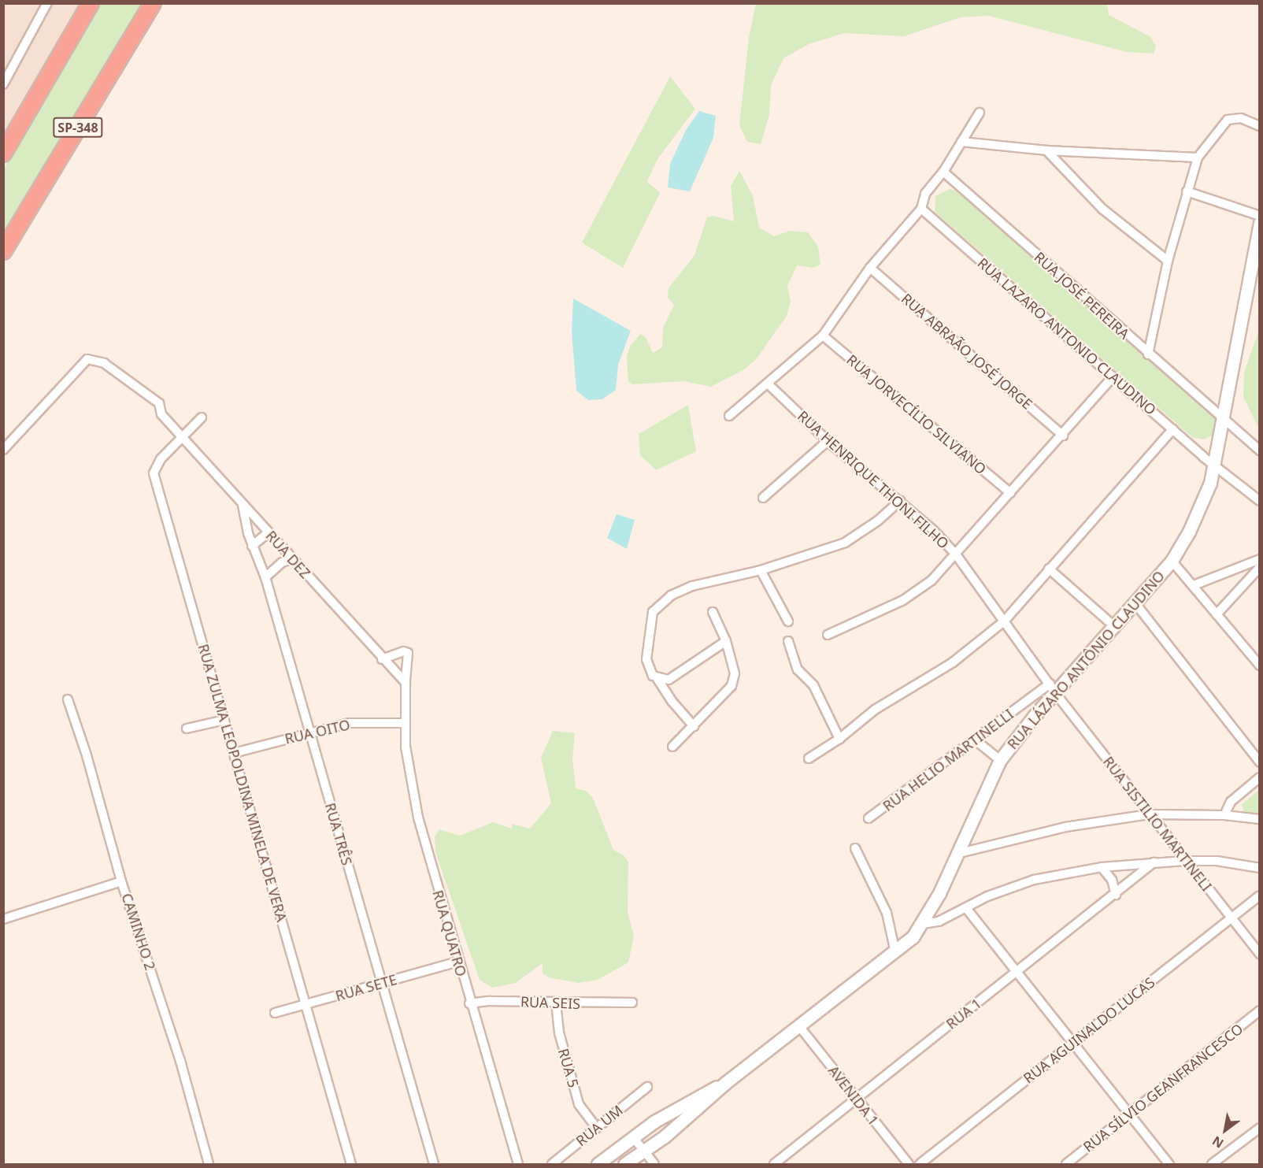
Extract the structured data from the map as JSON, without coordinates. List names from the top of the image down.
{
  "streets": {
    "highway": ["SP-348"],
    "main road": ["RUA LÁZARO ANTÔNIO CLAUDINO"],
    "street": [
      "RUA JOSÉ PEREIRA",
      "RUA LAZARO ANTONIO CLAUDINO",
      "RUA ABRAÃO JOSÉ JORGE",
      "RUA JORVECÍLIO SILVIANO",
      "RUA HENRIQUE THONI FILHO",
      "RUA DEZ",
      "RUA OITO",
      "RUA HELIO MARTINELLI",
      "RUA ZULMA LEOPOLDINA MINELA DE VERA",
      "RUA SISTILIO MARTINELI",
      "RUA TRÊS",
      "CAMINHO 2",
      "RUA QUATRO",
      "RUA SETE",
      "RUA SEIS",
      "RUA 1",
      "RUA AGUINALDO LUCAS",
      "RUA 5",
      "RUA SÍLVIO GEANFRANCESCO",
      "AVENIDA 1",
      "RUA UM"
    ]
  },
  "crossings": [
    ["RUA JOSÉ PEREIRA", "RUA LÁZARO ANTÔNIO CLAUDINO"],
    ["RUA LAZARO ANTONIO CLAUDINO", "RUA LÁZARO ANTÔNIO CLAUDINO"],
    ["RUA HENRIQUE THONI FILHO", "RUA LÁZARO ANTÔNIO CLAUDINO"],
    ["RUA HENRIQUE THONI FILHO", "RUA HELIO MARTINELLI"],
    ["RUA HENRIQUE THONI FILHO", "RUA SISTILIO MARTINELI"],
    ["RUA DEZ", "RUA ZULMA LEOPOLDINA MINELA DE VERA"],
    ["RUA DEZ", "RUA TRÊS"],
    ["RUA DEZ", "RUA QUATRO"],
    ["RUA LÁZARO ANTÔNIO CLAUDINO", "RUA HELIO MARTINELLI"],
    ["RUA LÁZARO ANTÔNIO CLAUDINO", "RUA SISTILIO MARTINELI"],
    ["RUA LÁZARO ANTÔNIO CLAUDINO", "AVENIDA 1"],
    ["RUA OITO", "RUA ZULMA LEOPOLDINA MINELA DE VERA"],
    ["RUA OITO", "RUA TRÊS"],
    ["RUA OITO", "RUA QUATRO"],
    ["RUA HELIO MARTINELLI", "RUA SISTILIO MARTINELI"],
    ["RUA ZULMA LEOPOLDINA MINELA DE VERA", "RUA SETE"],
    ["RUA SISTILIO MARTINELI", "RUA AGUINALDO LUCAS"],
    ["RUA TRÊS", "RUA SETE"],
    ["RUA QUATRO", "RUA SETE"],
    ["RUA QUATRO", "RUA SEIS"],
    ["RUA SEIS", "RUA 5"],
    ["RUA 1", "AVENIDA 1"],
    ["RUA 5", "RUA UM"]
  ],
  "north": "bottom left"
}
